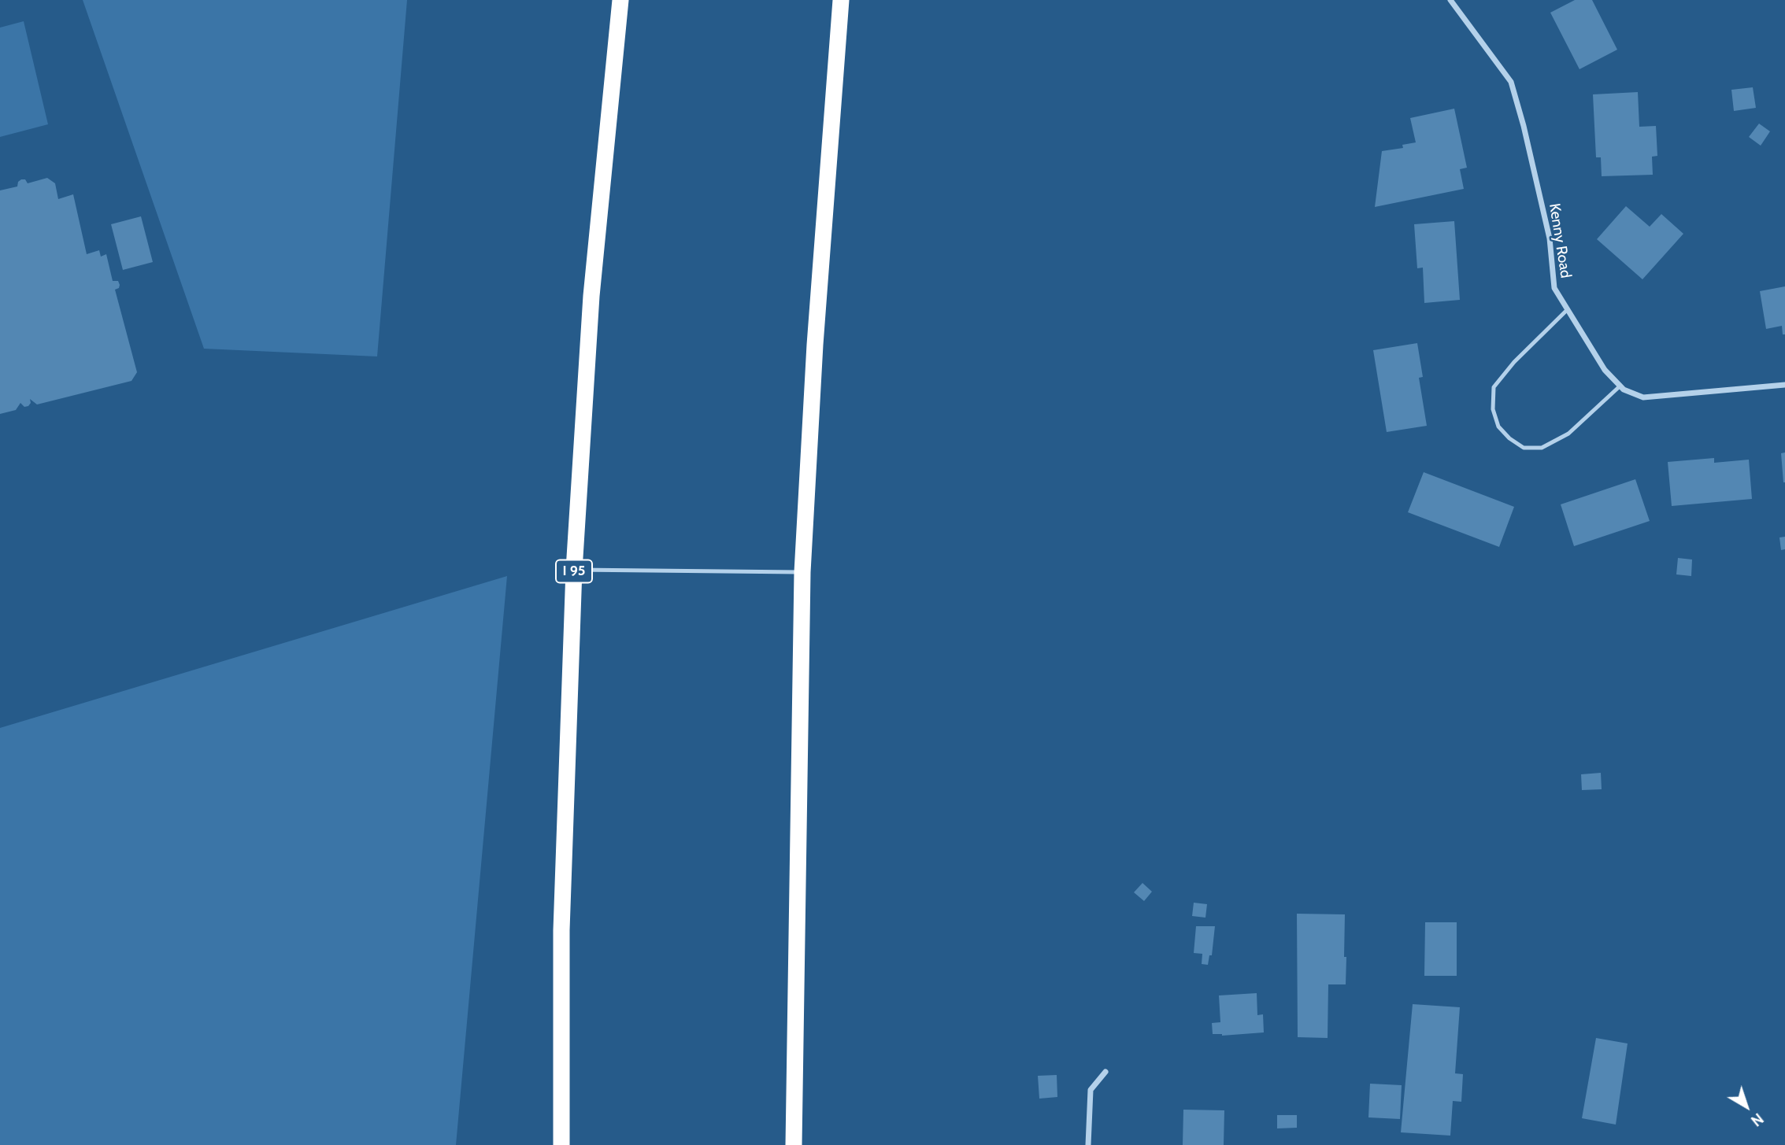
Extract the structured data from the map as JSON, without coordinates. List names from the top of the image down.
{
  "streets": {
    "highway": ["I 95"],
    "street": ["Kenny Road"]
  },
  "north": "bottom right"
}
